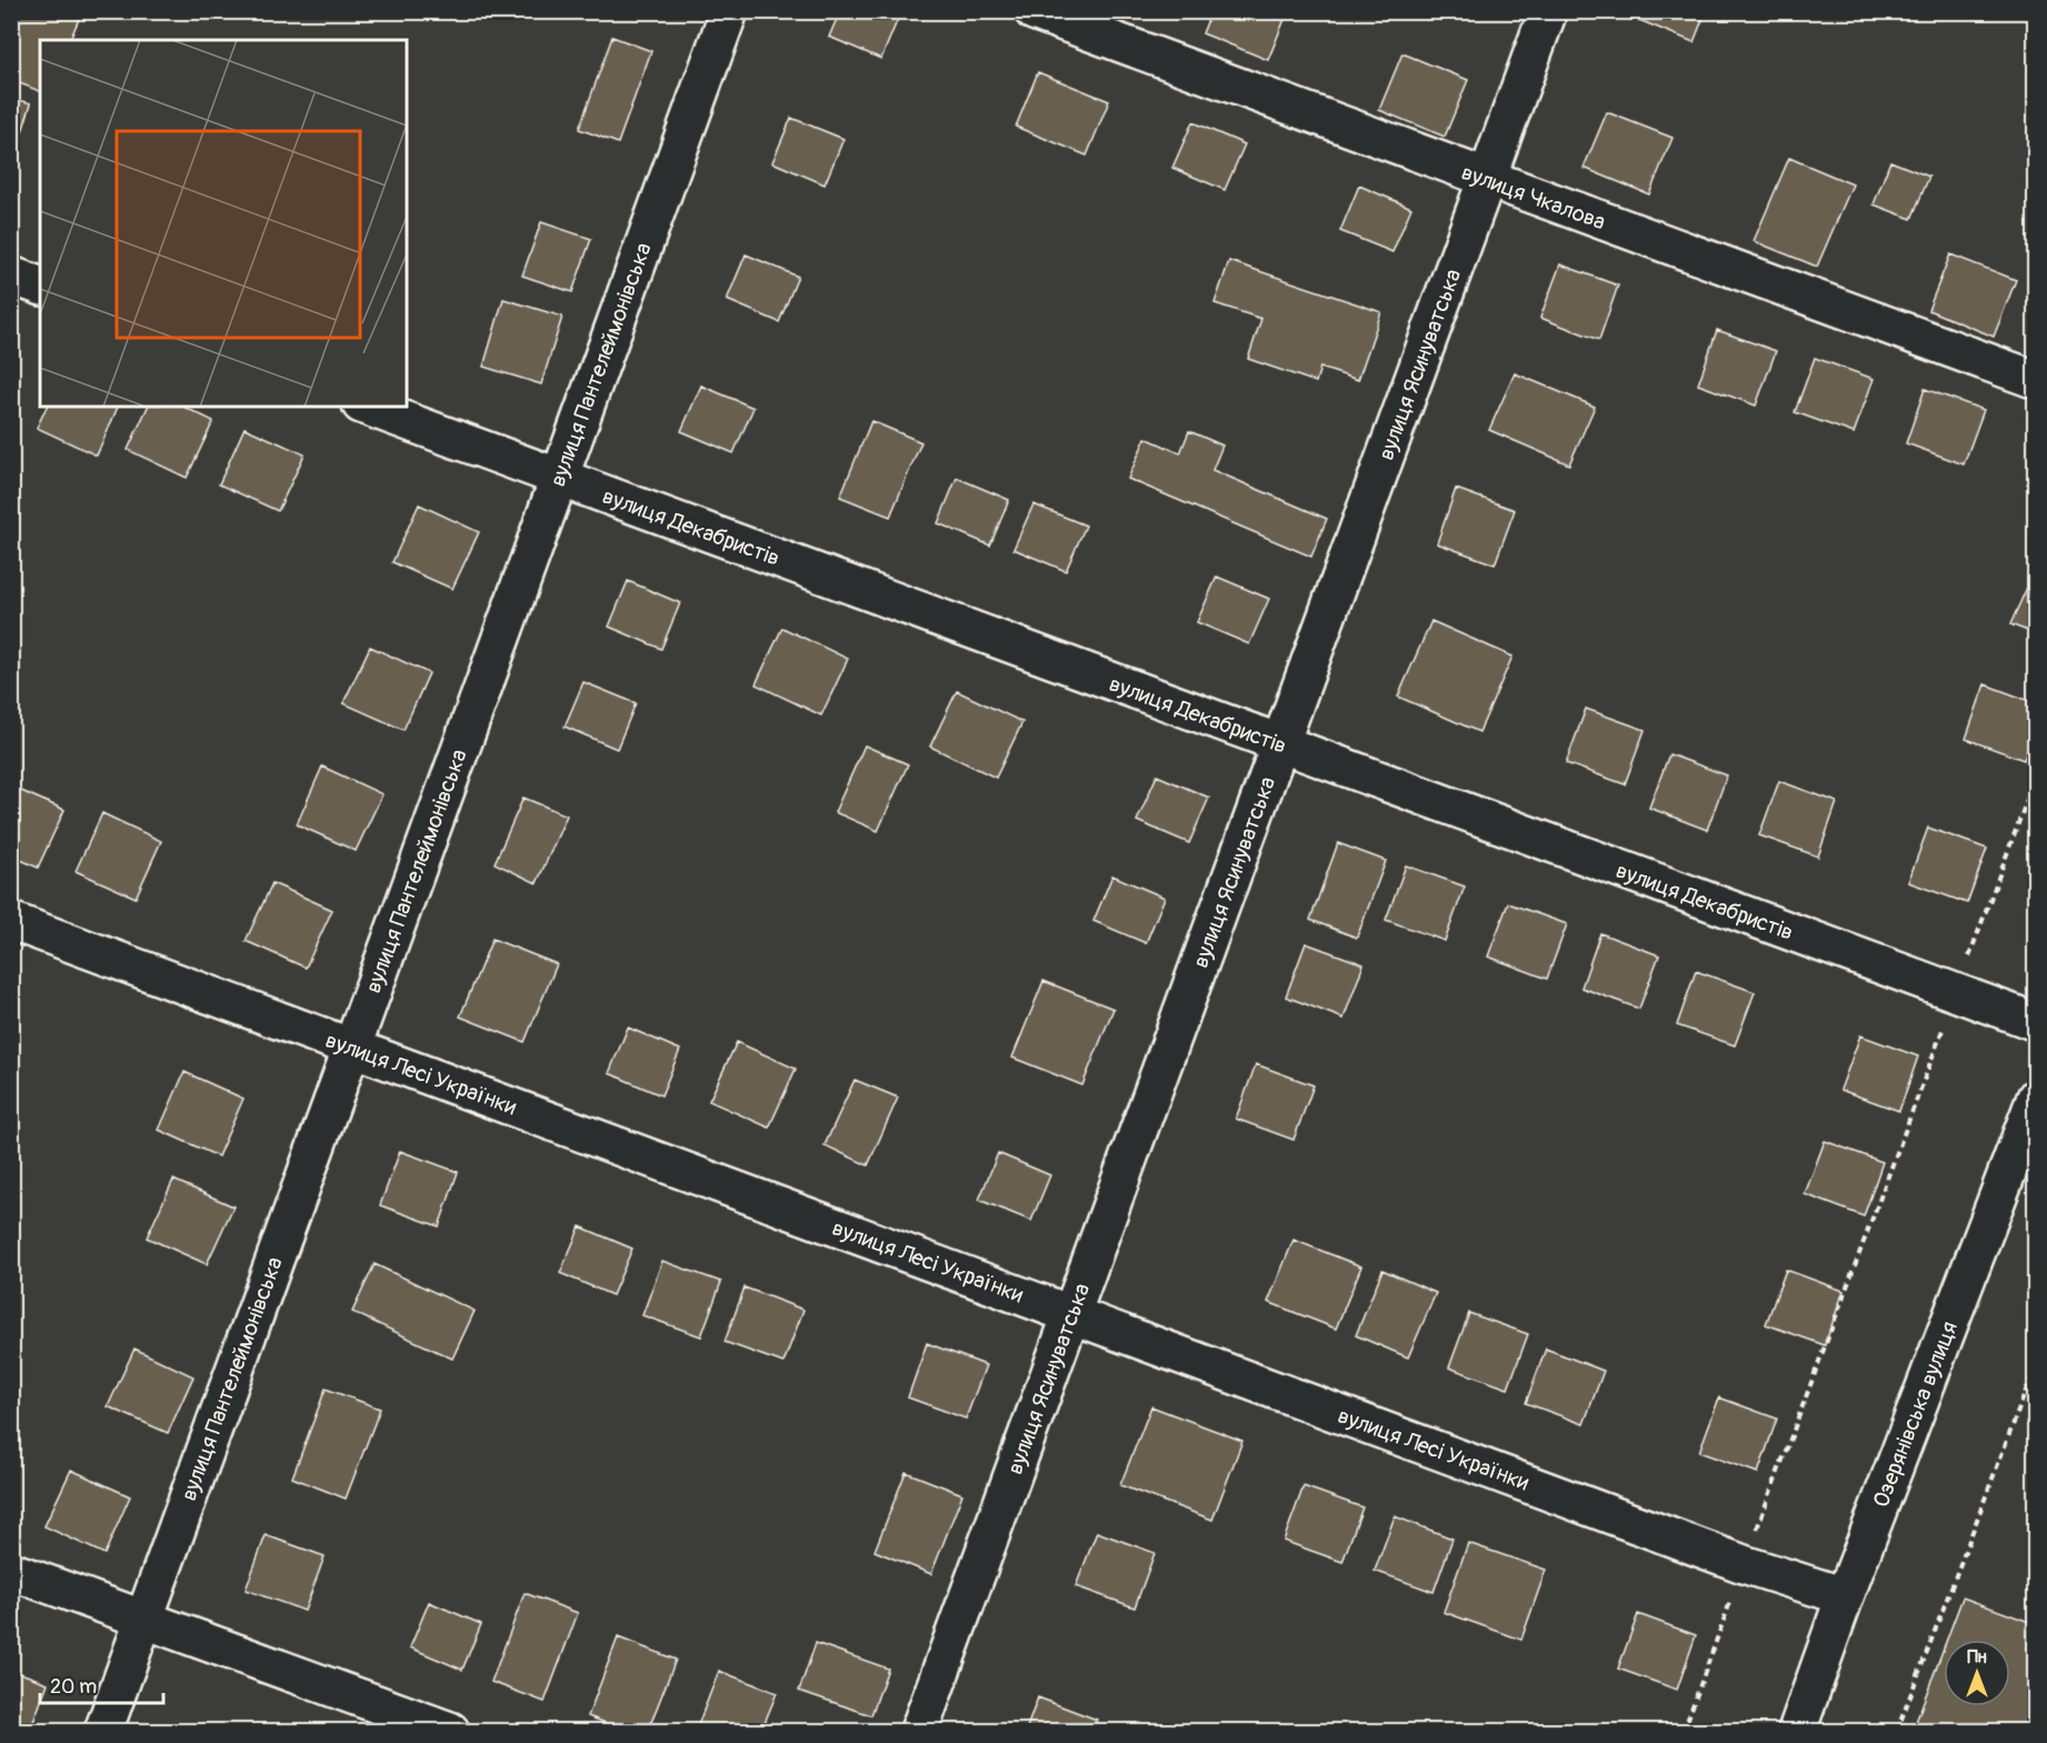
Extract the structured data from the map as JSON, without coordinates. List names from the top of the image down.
{
  "streets": {
    "street": [
      "вулиця Чкалова",
      "вулиця Пантелеймонівська",
      "вулиця Ясинуватська",
      "вулиця Декабристів",
      "вулиця Лесі Українки",
      "Озерянівська вулиця"
    ]
  },
  "crossings": [
    ["вулиця Чкалова", "вулиця Ясинуватська"],
    ["вулиця Пантелеймонівська", "вулиця Декабристів"],
    ["вулиця Пантелеймонівська", "вулиця Лесі Українки"],
    ["вулиця Ясинуватська", "вулиця Декабристів"],
    ["вулиця Ясинуватська", "вулиця Лесі Українки"],
    ["вулиця Лесі Українки", "Озерянівська вулиця"]
  ],
  "scale_bar": "20 m",
  "north": "top"
}
